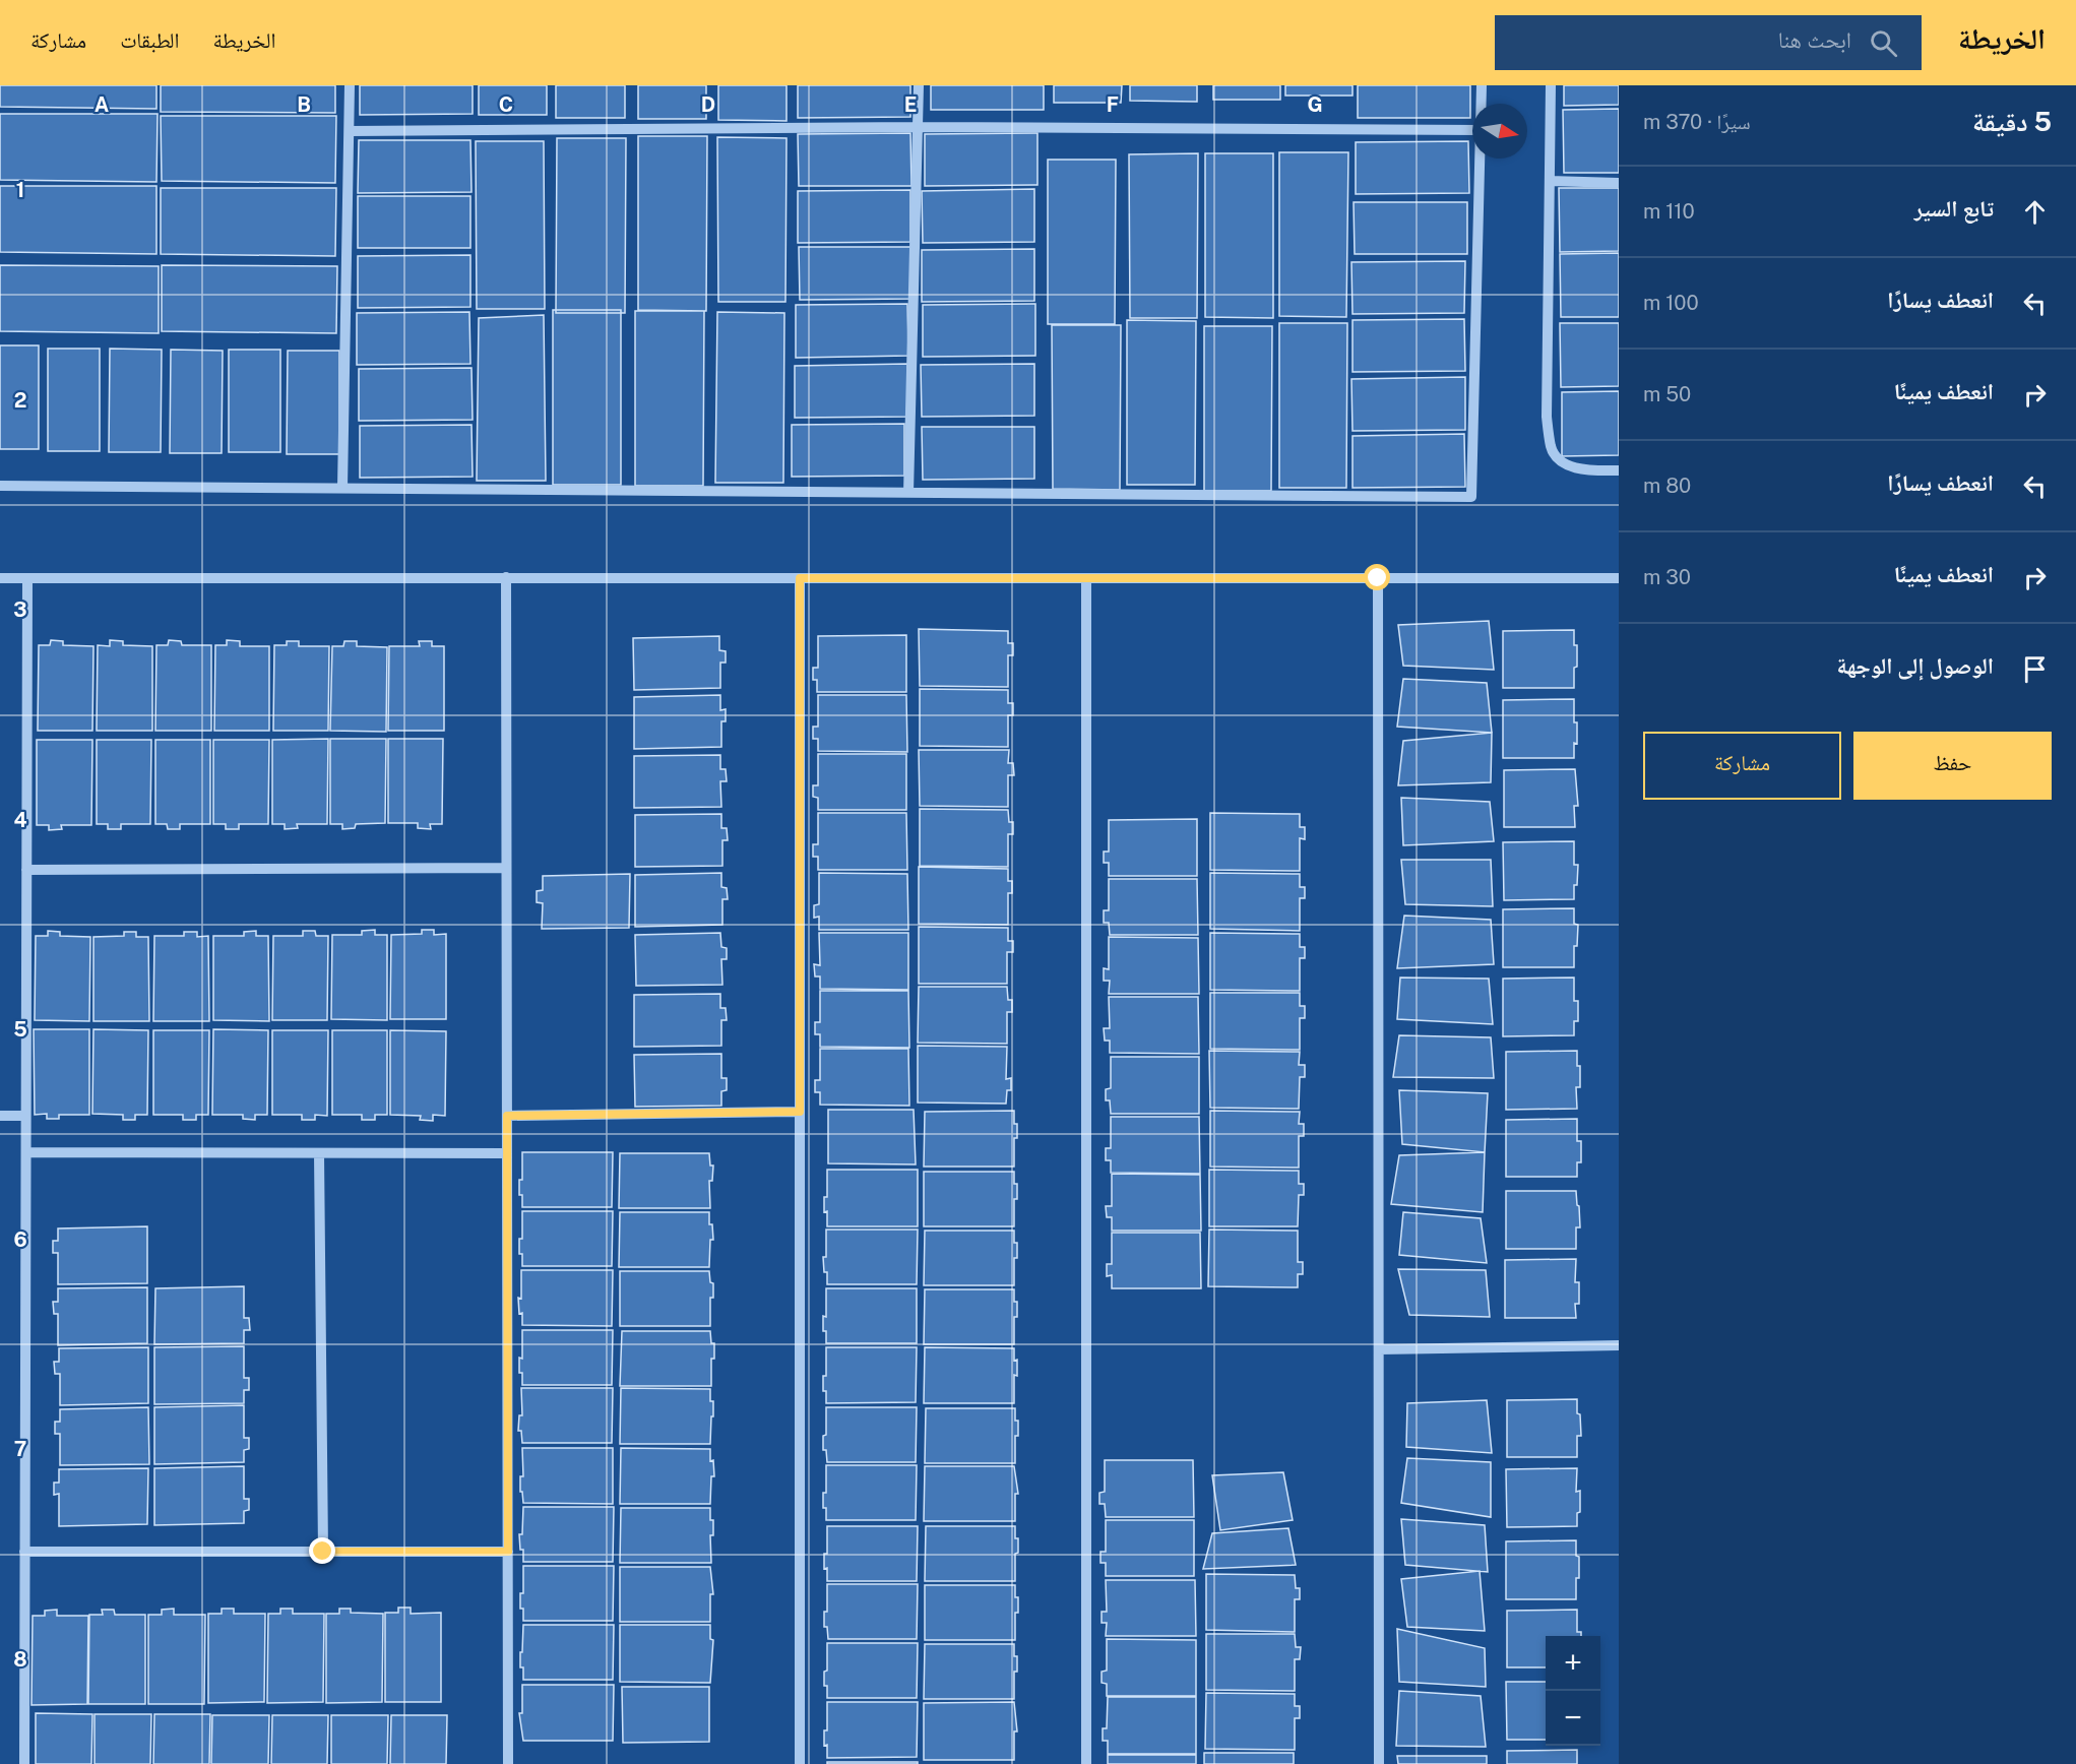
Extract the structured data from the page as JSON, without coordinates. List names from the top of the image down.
{
  "north": "right",
  "page": {
    "header": "الخريطة",
    "search": "ابحث هنا",
    "nav": ["الخريطة", "الطبقات", "مشاركة"],
    "heading": ["5 دقيقة", "سيرًا · 370 m"],
    "list": [
      ["تابع السير", "110 m"],
      ["انعطف يسارًا", "100 m"],
      ["انعطف يمينًا", "50 m"],
      ["انعطف يسارًا", "80 m"],
      ["انعطف يمينًا", "30 m"],
      "الوصول إلى الوجهة"
    ],
    "buttons": ["حفظ", "مشاركة"],
    "map_buttons": ["+", "−"]
  },
  "grid": {
    "columns": [
      "A",
      "B",
      "C",
      "D",
      "E",
      "F",
      "G"
    ],
    "rows": [
      "1",
      "2",
      "3",
      "4",
      "5",
      "6",
      "7",
      "8"
    ]
  }
}
